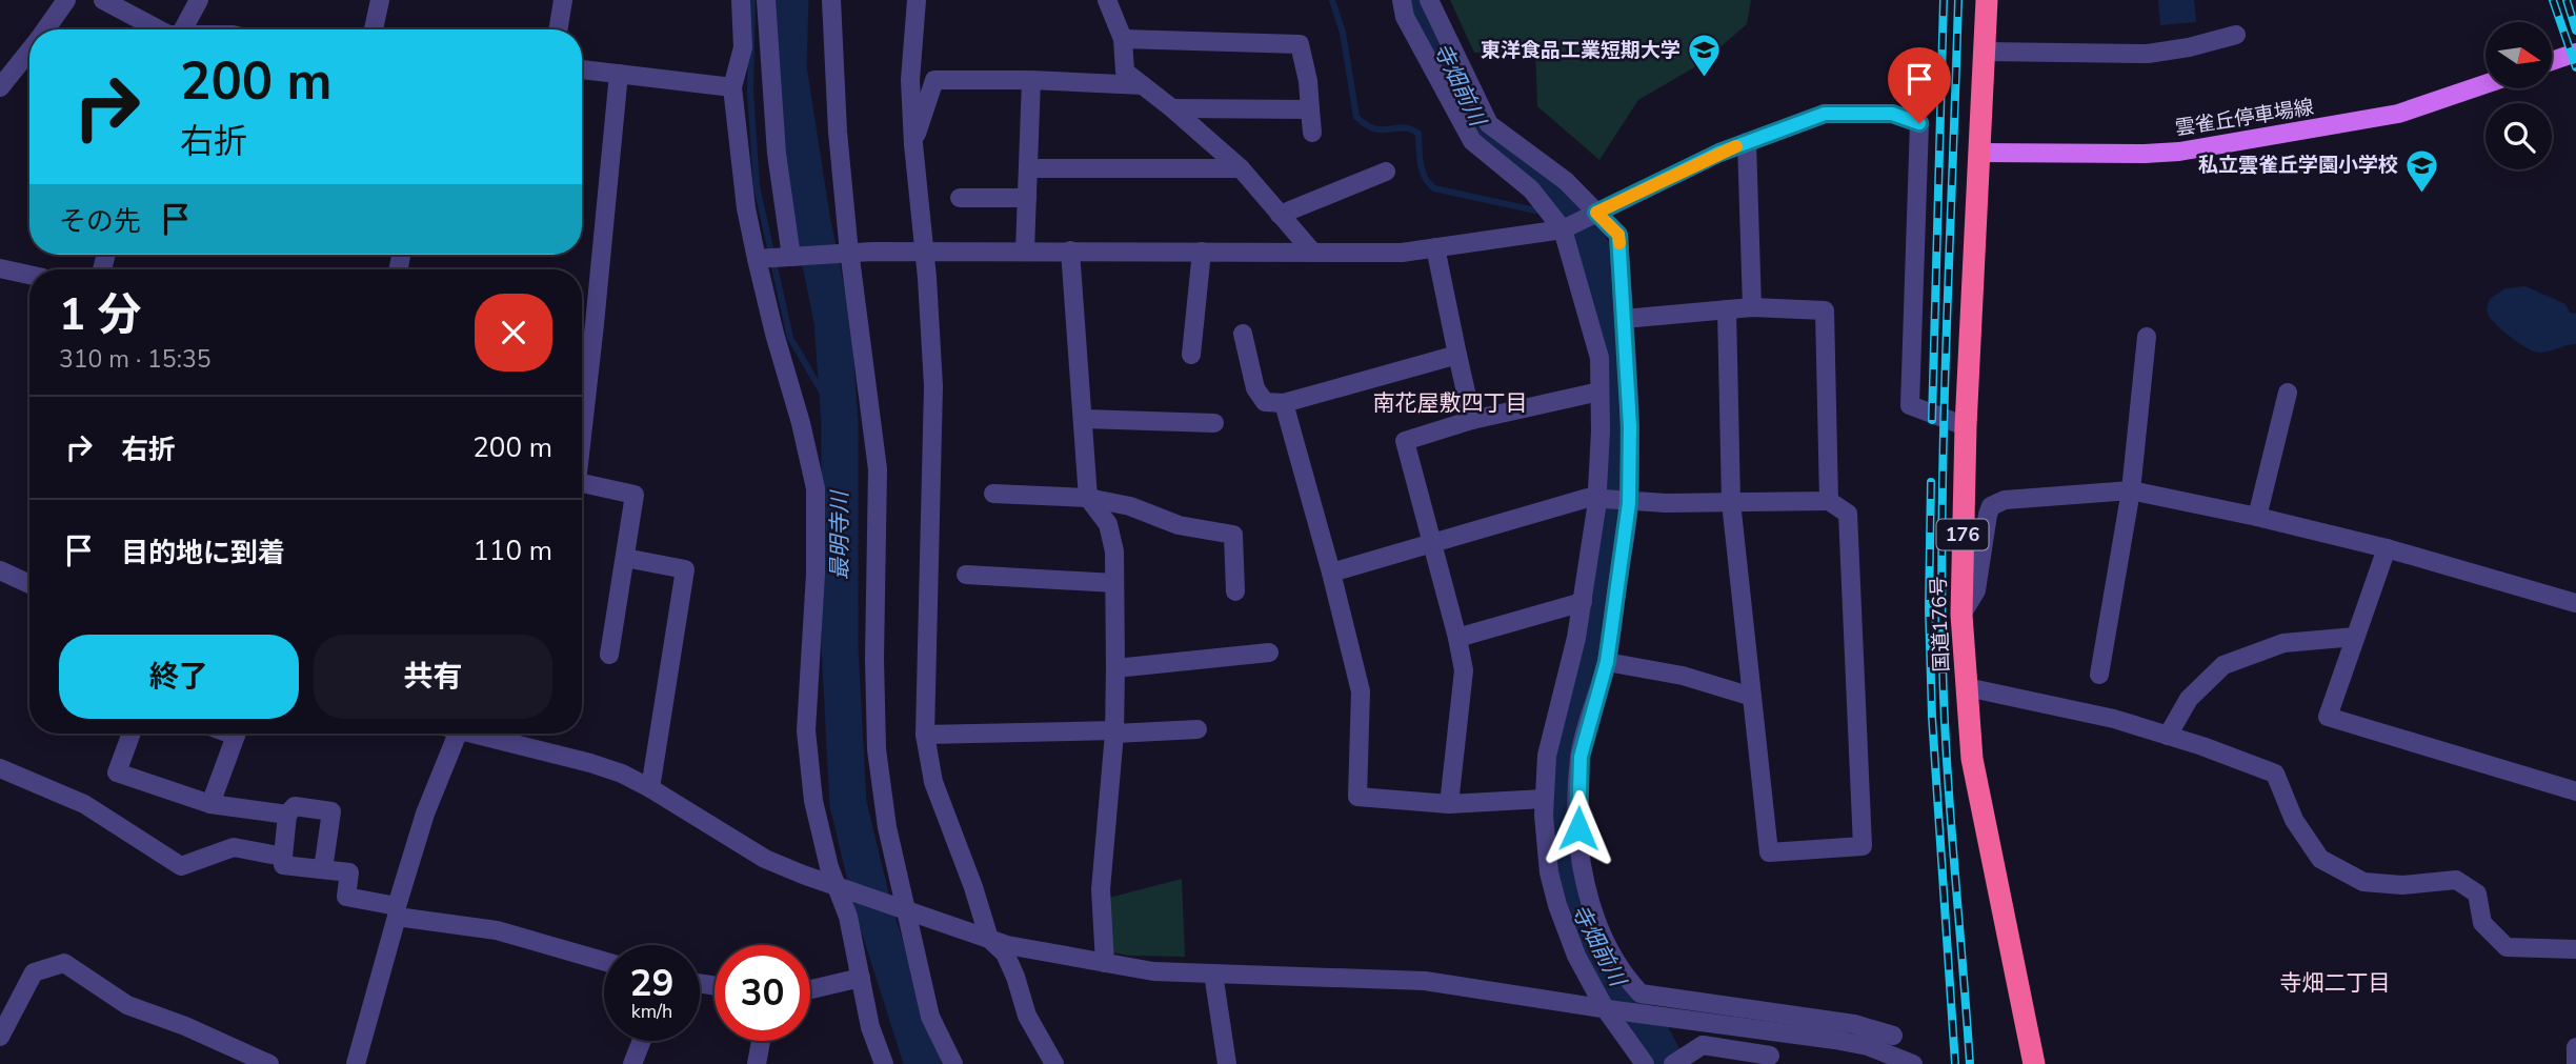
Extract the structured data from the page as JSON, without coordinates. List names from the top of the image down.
{
  "streets": {
    "highway": ["176", "国道176号"],
    "main road": ["雲雀丘停車場線"]
  },
  "crossings": [
    ["雲雀丘停車場線", "国道176号"]
  ],
  "districts": ["南花屋敷四丁目", "寺畑二丁目"],
  "water": ["寺畑前川", "最明寺川"],
  "places": {
    "school or university": ["東洋食品工業短期大学", "私立雲雀丘学園小学校"]
  },
  "north": "right",
  "page": {
    "turn": ["200 m", "右折"],
    "then": "その先",
    "heading": ["1 分", "310 m · 15:35"],
    "list": [
      {
        "name": "右折",
        "value": "200 m"
      },
      {
        "name": "目的地に到着",
        "value": "110 m"
      }
    ],
    "buttons": ["終了", "共有"],
    "speed": "29 km/h",
    "limit": "30"
  }
}
